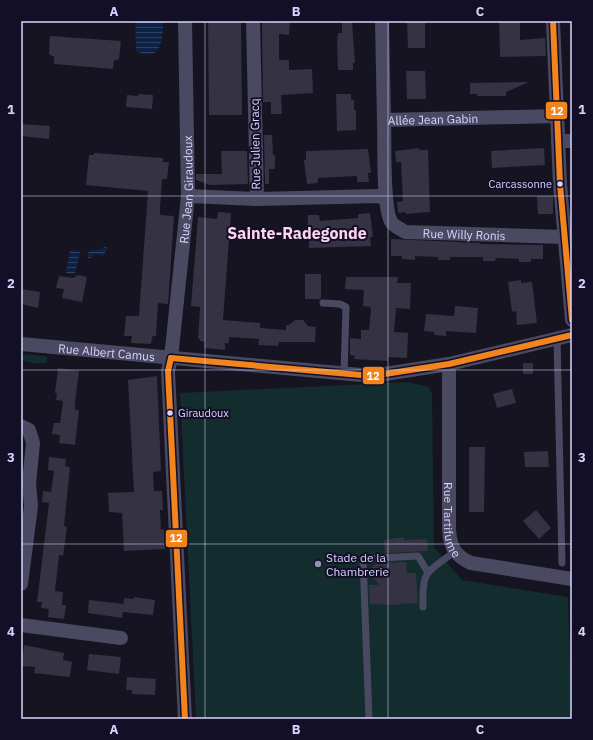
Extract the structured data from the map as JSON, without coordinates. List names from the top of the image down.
{
  "streets": {
    "street": [
      "Allée Jean Gabin",
      "Rue Julien Gracq",
      "Rue Jean Giraudoux",
      "Rue Willy Ronis",
      "Rue Albert Camus",
      "Rue Tartifume"
    ]
  },
  "crossings": [
    ["Allée Jean Gabin", "Rue Willy Ronis"],
    ["Rue Julien Gracq", "Rue Jean Giraudoux"],
    ["Rue Jean Giraudoux", "Rue Albert Camus"],
    ["Rue Albert Camus", "Rue Tartifume"]
  ],
  "districts": ["Sainte-Radegonde"],
  "places": ["Carcassonne", "Giraudoux", "Stade de la Chambrerie"],
  "lines": ["transit line 12"],
  "grid": {
    "columns": ["A", "B", "C"],
    "rows": [
      "1",
      "2",
      "3",
      "4"
    ]
  }
}
